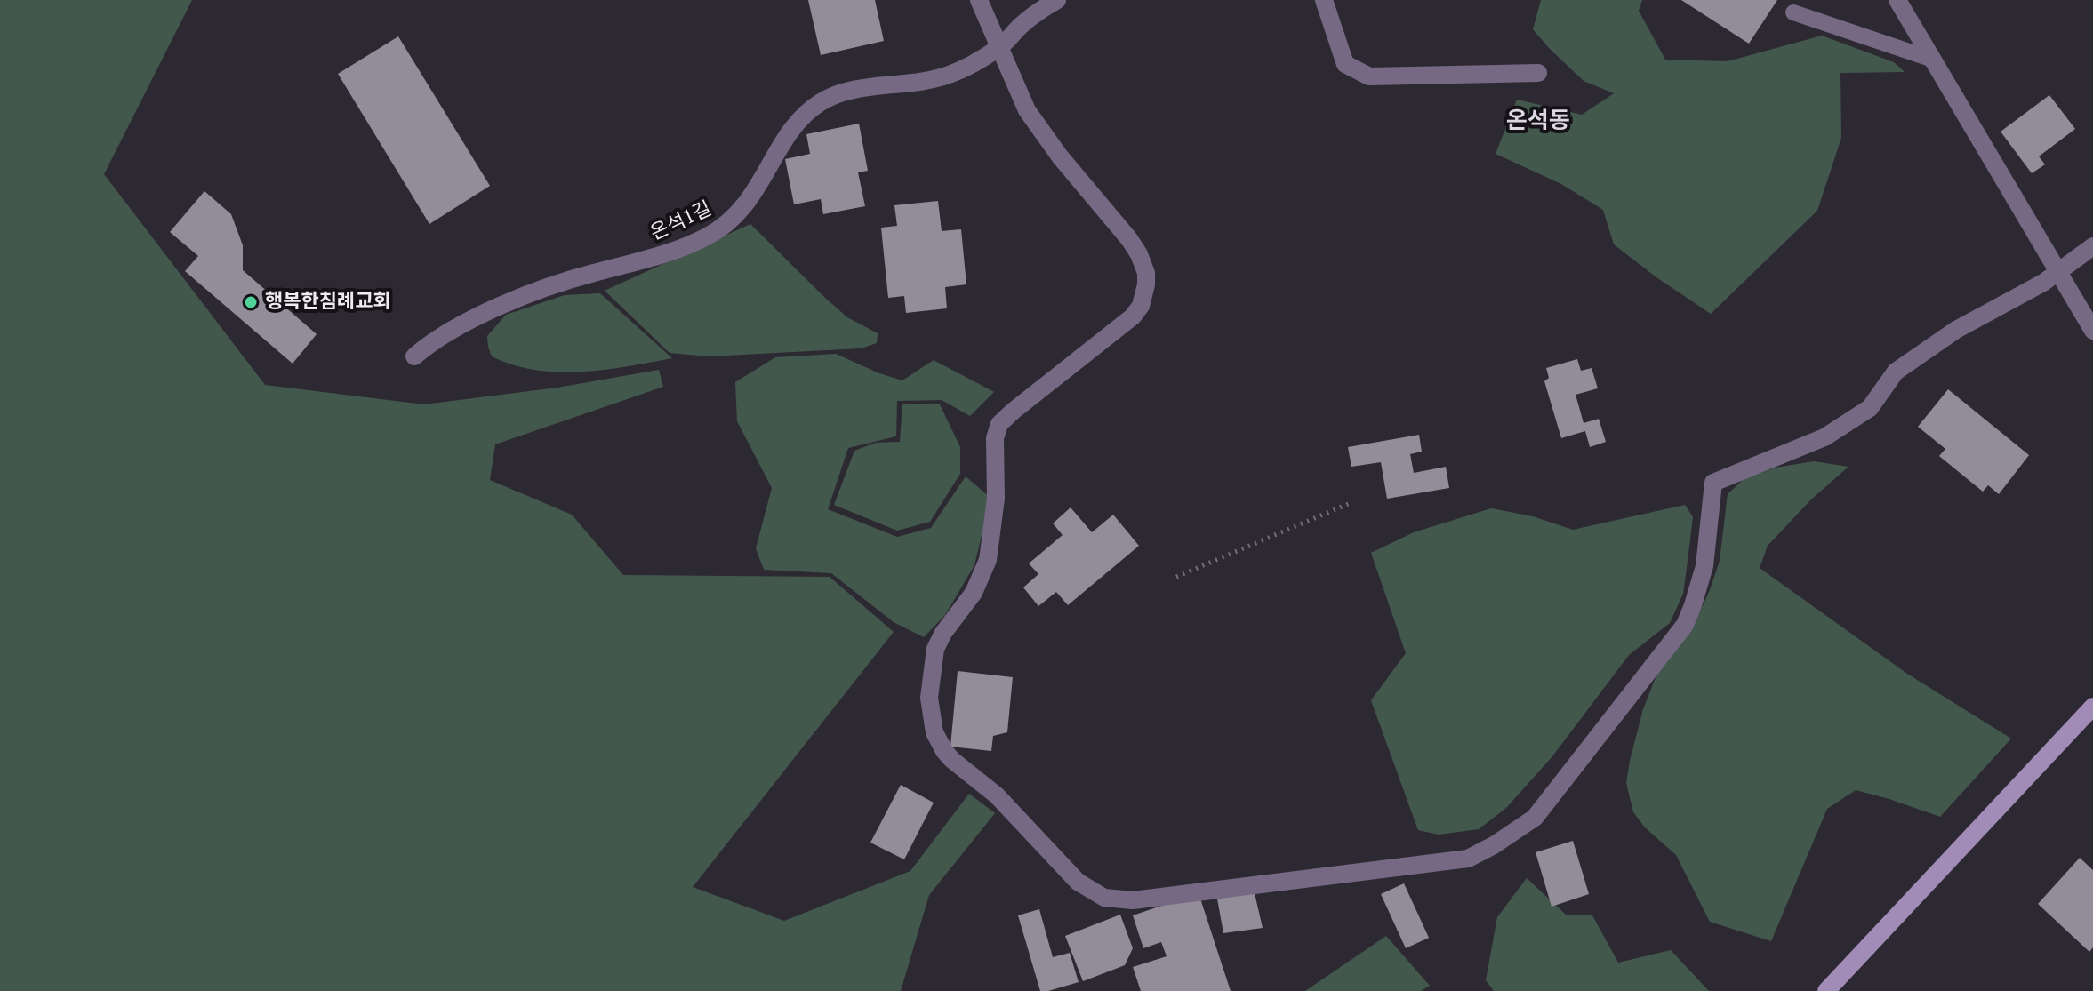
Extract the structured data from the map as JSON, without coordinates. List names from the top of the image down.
{
  "streets": {
    "street": ["온석1길"]
  },
  "districts": ["온석동"],
  "places": ["행복한침례교회"]
}
